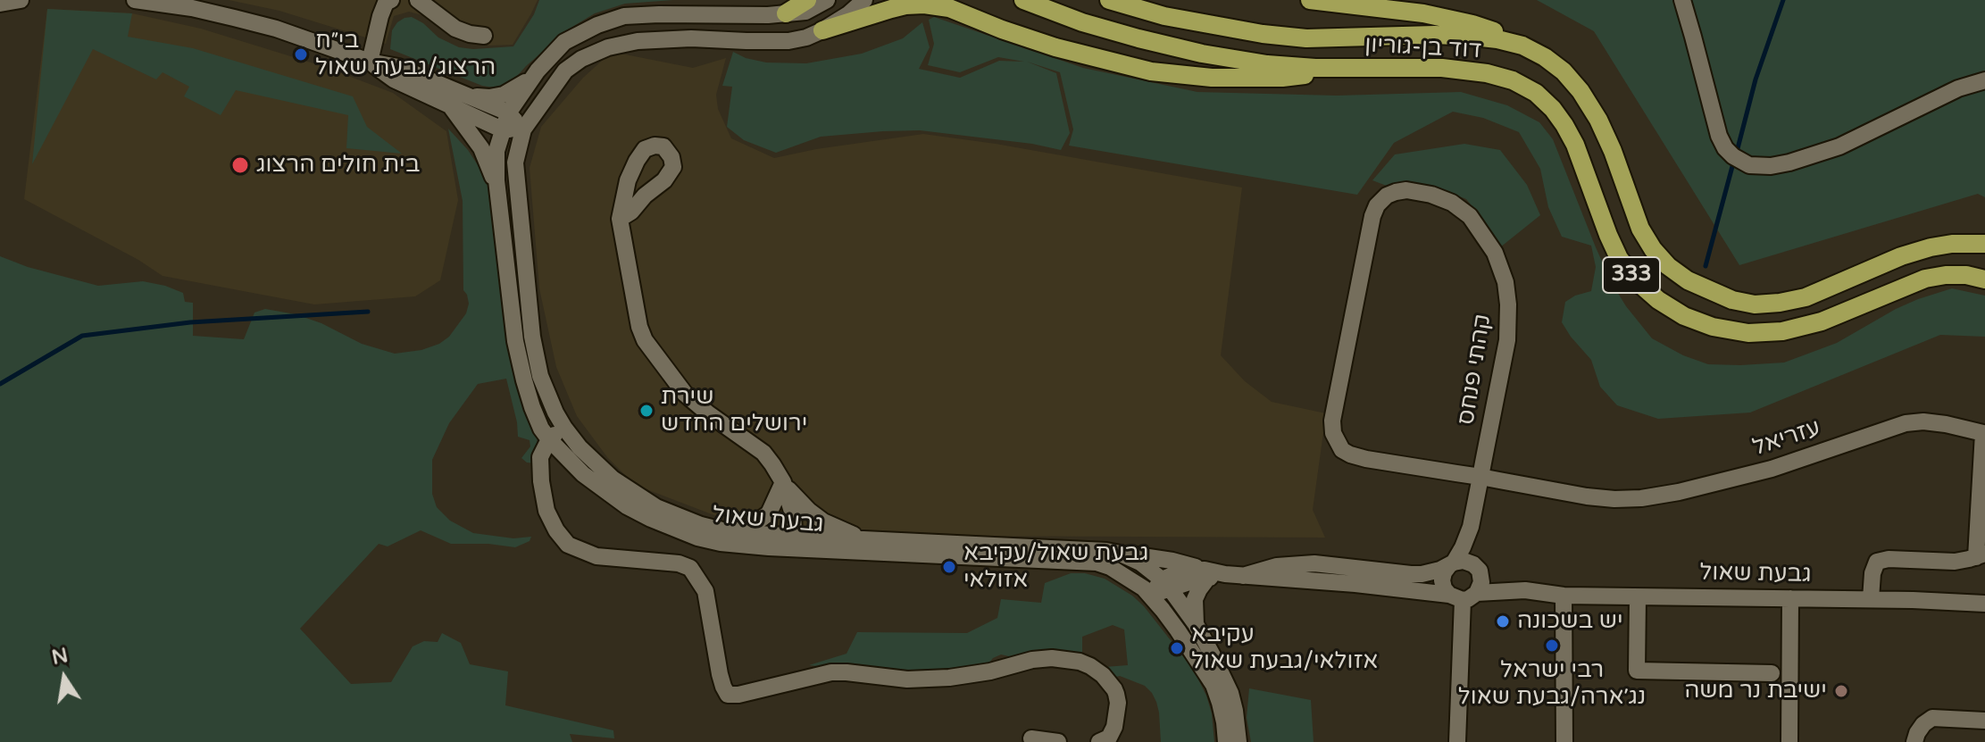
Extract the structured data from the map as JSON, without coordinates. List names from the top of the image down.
{
  "streets": {
    "main road": ["דוד בן-גוריון", "333"],
    "street": ["קהתי פנחס", "עזריאל", "גבעת שאול"]
  },
  "crossings": [
    ["קהתי פנחס", "עזריאל"]
  ],
  "places": [
    "בי״ח הרצוג/גבעת שאול",
    "בית חולים הרצוג",
    "שירת ירושלים החדש",
    "גבעת שאול/עקיבא אזולאי",
    "יש בשכונה",
    "רבי ישראל נג׳ארה/גבעת שאול",
    "עקיבא אזולאי/גבעת שאול",
    "ישיבת נר משה"
  ],
  "north": "top"
}
